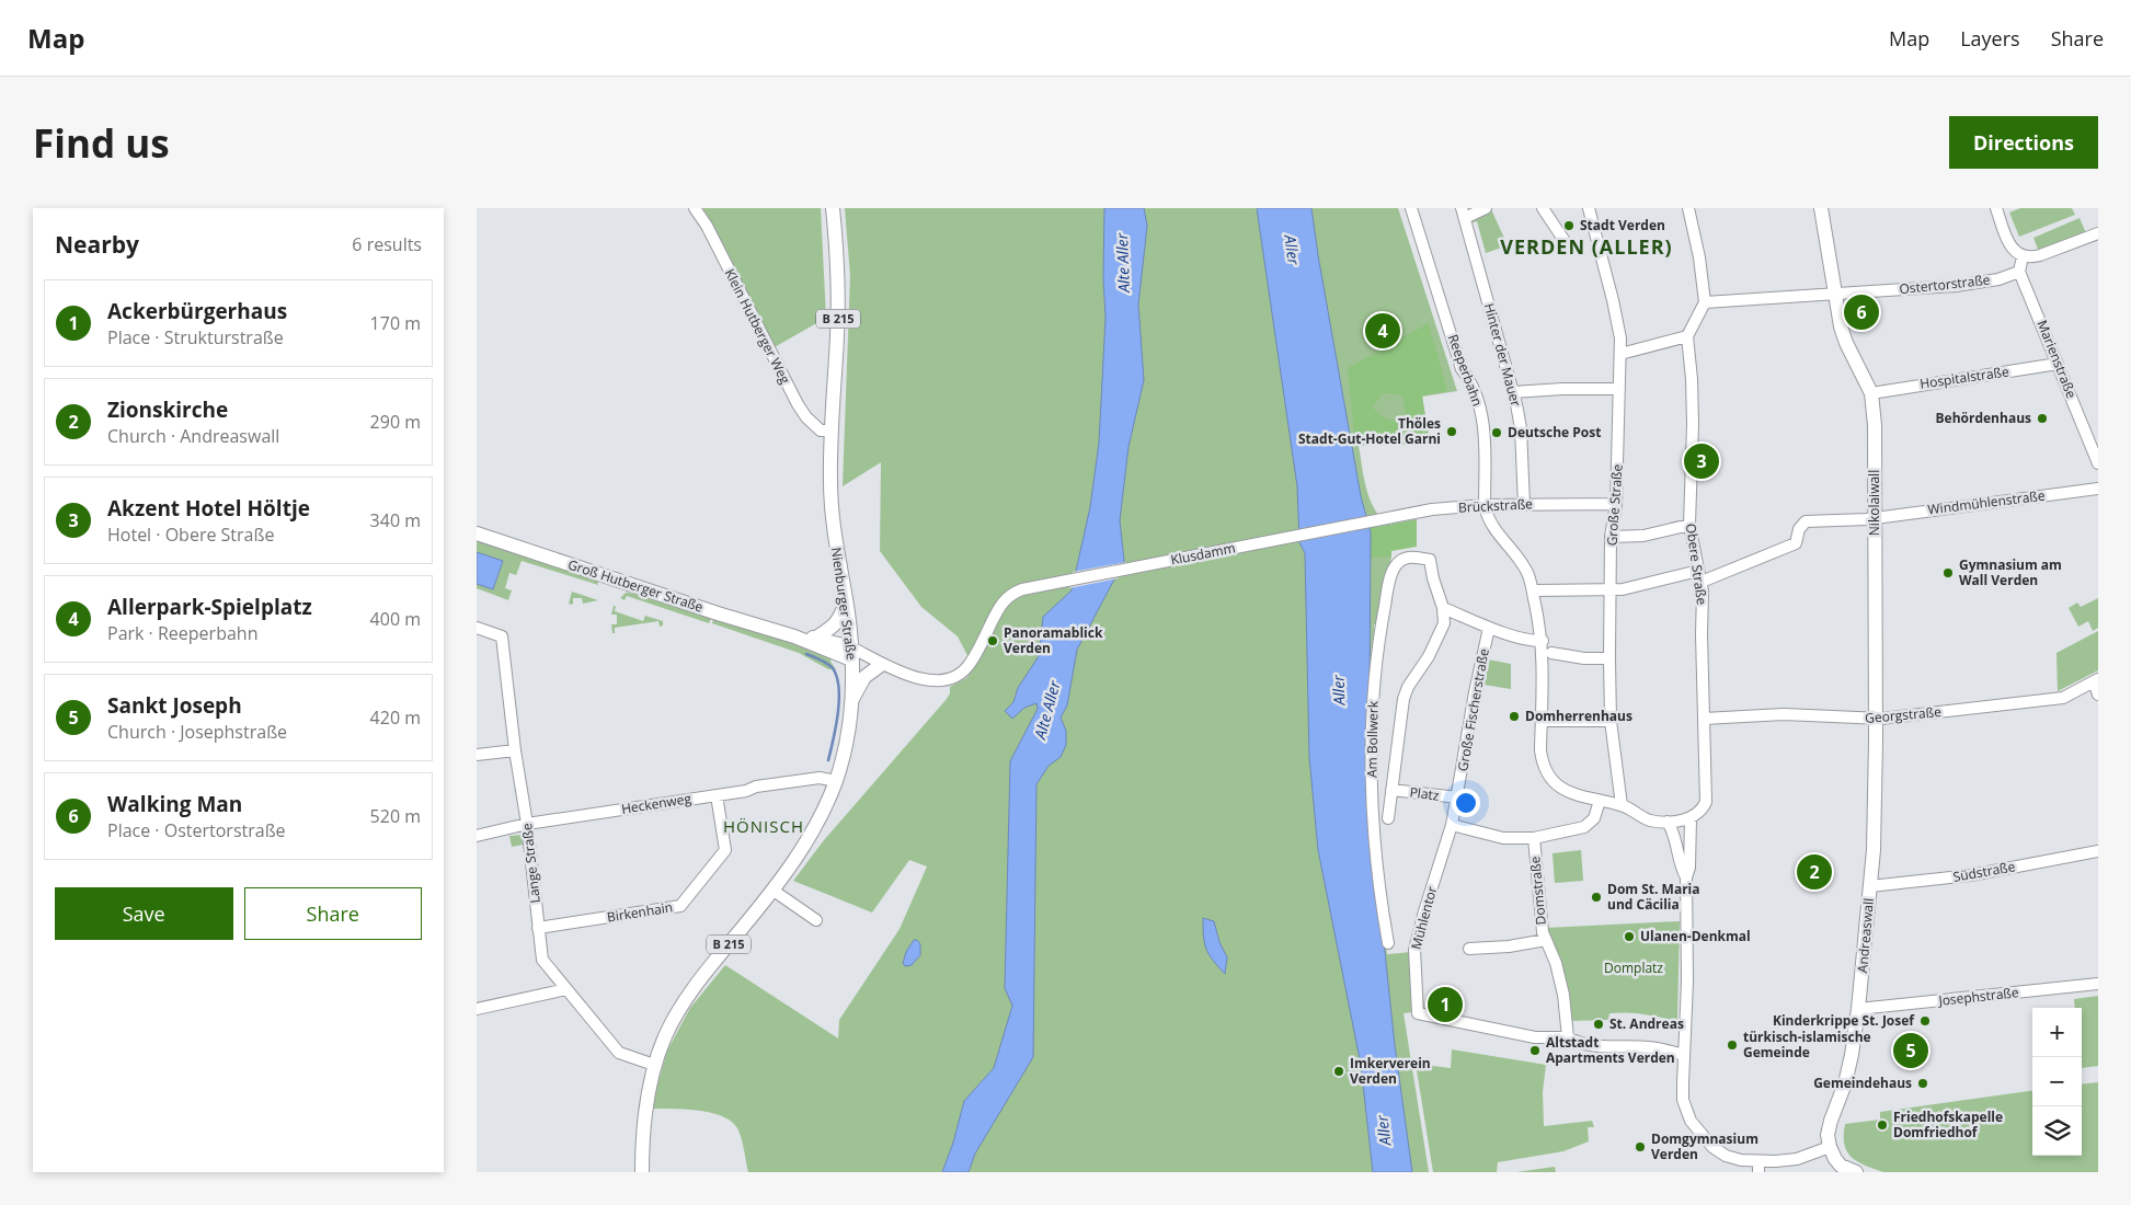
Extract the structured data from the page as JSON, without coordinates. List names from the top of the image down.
{
  "streets": {
    "main road": [
      "B 215",
      "Nikolaiwall",
      "Groß Hutberger Straße",
      "Nienburger Straße",
      "Andreaswall"
    ],
    "street": [
      "Ostertorstraße",
      "Klein Hutberger Weg",
      "Hinter der Mauer",
      "Marienstraße",
      "Reeperbahn",
      "Hospitalstraße",
      "Windmühlenstraße",
      "Große Straße",
      "Brückstraße",
      "Klusdamm",
      "Obere Straße",
      "Große Fischerstraße",
      "Georgstraße",
      "Am Bollwerk",
      "Platz",
      "Heckenweg",
      "Lange Straße",
      "Südstraße",
      "Domstraße",
      "Birkenhain",
      "Mühlentor",
      "Josephstraße"
    ]
  },
  "crossings": [
    ["Ostertorstraße", "Marienstraße"],
    ["Ostertorstraße", "Nikolaiwall"],
    ["Klein Hutberger Weg", "Nienburger Straße"],
    ["Hinter der Mauer", "Brückstraße"],
    ["Marienstraße", "Hospitalstraße"],
    ["Reeperbahn", "Brückstraße"],
    ["Hospitalstraße", "Nikolaiwall"],
    ["Nikolaiwall", "Windmühlenstraße"],
    ["Nikolaiwall", "Georgstraße"],
    ["Nikolaiwall", "Andreaswall"],
    ["Windmühlenstraße", "Obere Straße"],
    ["Große Straße", "Brückstraße"],
    ["Brückstraße", "Klusdamm"],
    ["Klusdamm", "Groß Hutberger Straße"],
    ["Obere Straße", "Georgstraße"],
    ["Groß Hutberger Straße", "Nienburger Straße"],
    ["Nienburger Straße", "Heckenweg"],
    ["Nienburger Straße", "Lange Straße"],
    ["Große Fischerstraße", "Platz"],
    ["Große Fischerstraße", "Mühlentor"],
    ["Georgstraße", "Andreaswall"],
    ["Heckenweg", "Lange Straße"],
    ["Heckenweg", "Birkenhain"],
    ["Lange Straße", "Birkenhain"],
    ["Südstraße", "Andreaswall"],
    ["Domstraße", "Mühlentor"],
    ["Andreaswall", "Josephstraße"]
  ],
  "districts": ["VERDEN (ALLER)", "HÖNISCH"],
  "water": ["Aller", "Alte Aller"],
  "parks": ["Domplatz"],
  "places": [
    "Stadt Verden",
    "Behördenhaus",
    "Thöles Stadt-Gut-Hotel Garni",
    "Deutsche Post",
    "Gymnasium am Wall Verden",
    "Panoramablick Verden",
    "Domherrenhaus",
    "Dom St. Maria und Cäcilia",
    "Ulanen-Denkmal",
    "Kinderkrippe St. Josef",
    "St. Andreas",
    "türkisch-islamische Gemeinde",
    "Altstadt Apartments Verden",
    "Imkerverein Verden",
    "Gemeindehaus",
    "Friedhofskapelle Domfriedhof",
    "Domgymnasium Verden"
  ],
  "page": {
    "header": "Map",
    "nav": ["Map", "Layers", "Share"],
    "buttons": [
      "Directions",
      ["Save", "Share"]
    ],
    "title": "Find us",
    "heading": ["Nearby", "6 results"],
    "list": [
      {
        "mark": "1",
        "name": "Ackerbürgerhaus",
        "note": "Place · Strukturstraße",
        "value": "170 m"
      },
      {
        "mark": "2",
        "name": "Zionskirche",
        "note": "Church · Andreaswall",
        "value": "290 m"
      },
      {
        "mark": "3",
        "name": "Akzent Hotel Höltje",
        "note": "Hotel · Obere Straße",
        "value": "340 m"
      },
      {
        "mark": "4",
        "name": "Allerpark-Spielplatz",
        "note": "Park · Reeperbahn",
        "value": "400 m"
      },
      {
        "mark": "5",
        "name": "Sankt Joseph",
        "note": "Church · Josephstraße",
        "value": "420 m"
      },
      {
        "mark": "6",
        "name": "Walking Man",
        "note": "Place · Ostertorstraße",
        "value": "520 m"
      }
    ],
    "pins": [
      "6",
      "4",
      "3",
      "2",
      "1",
      "5"
    ],
    "map_buttons": ["+", "−"]
  }
}
